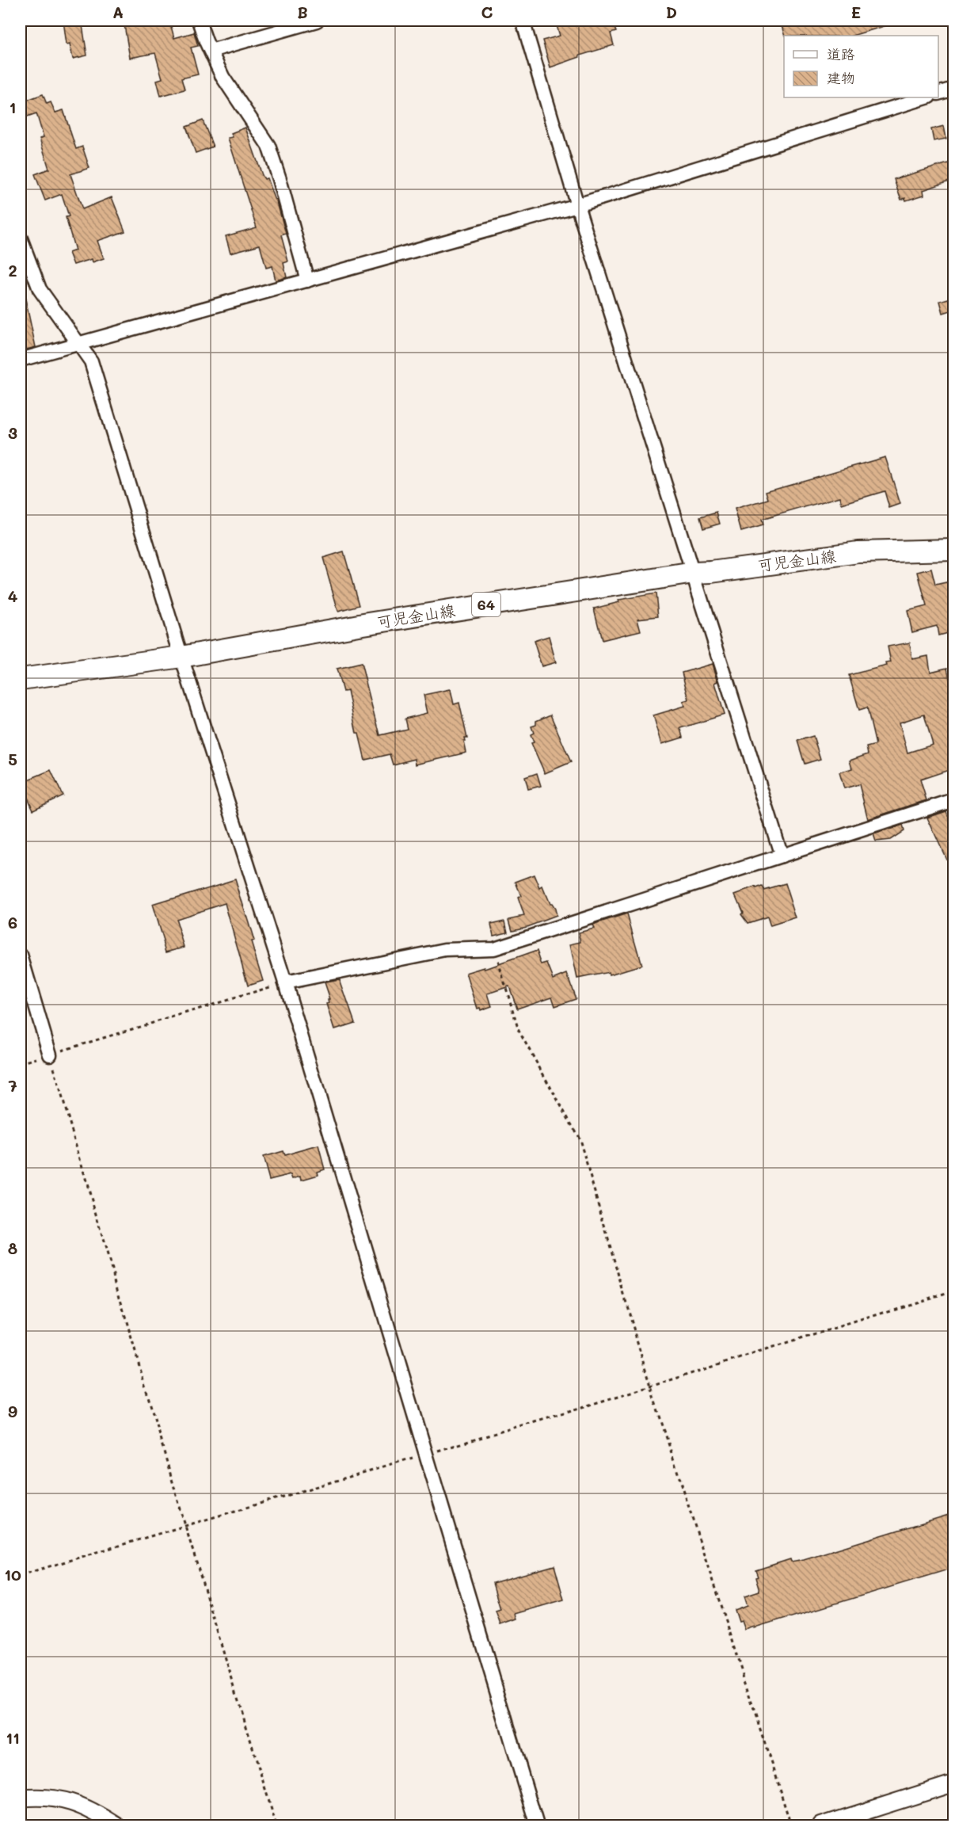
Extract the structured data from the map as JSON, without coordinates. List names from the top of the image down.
{
  "streets": {
    "main road": ["可児金山線", "64"]
  },
  "legend": ["道路", "建物"],
  "grid": {
    "columns": [
      "A",
      "B",
      "C",
      "D",
      "E"
    ],
    "rows": [
      "1",
      "2",
      "3",
      "4",
      "5",
      "6",
      "7",
      "8",
      "9",
      "10",
      "11"
    ]
  }
}
